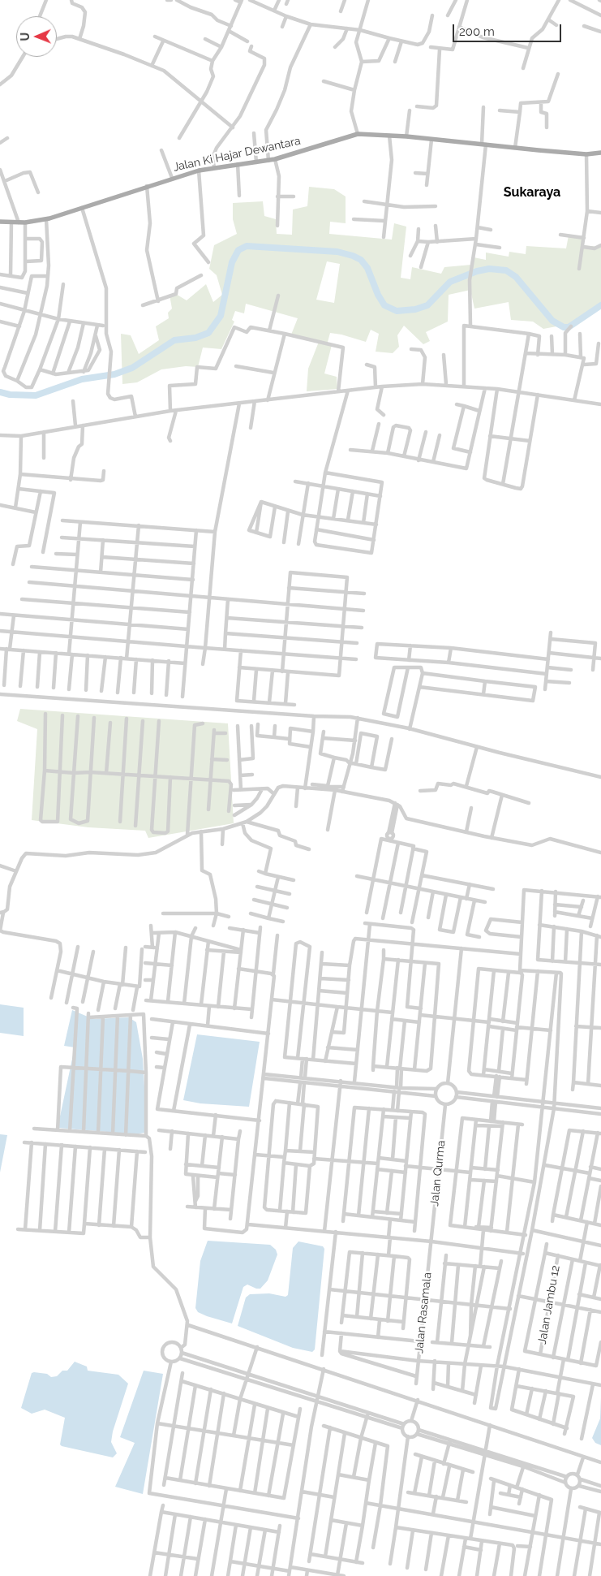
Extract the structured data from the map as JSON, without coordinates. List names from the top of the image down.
{
  "streets": {
    "main road": ["Jalan Ki Hajar Dewantara"],
    "street": ["Jalan Qurma", "Jalan Jambu 12", "Jalan Rasamala"]
  },
  "crossings": [
    ["Jalan Qurma", "Jalan Rasamala"]
  ],
  "districts": ["Sukaraya"],
  "scale_bar": "200 m",
  "north": "left"
}
